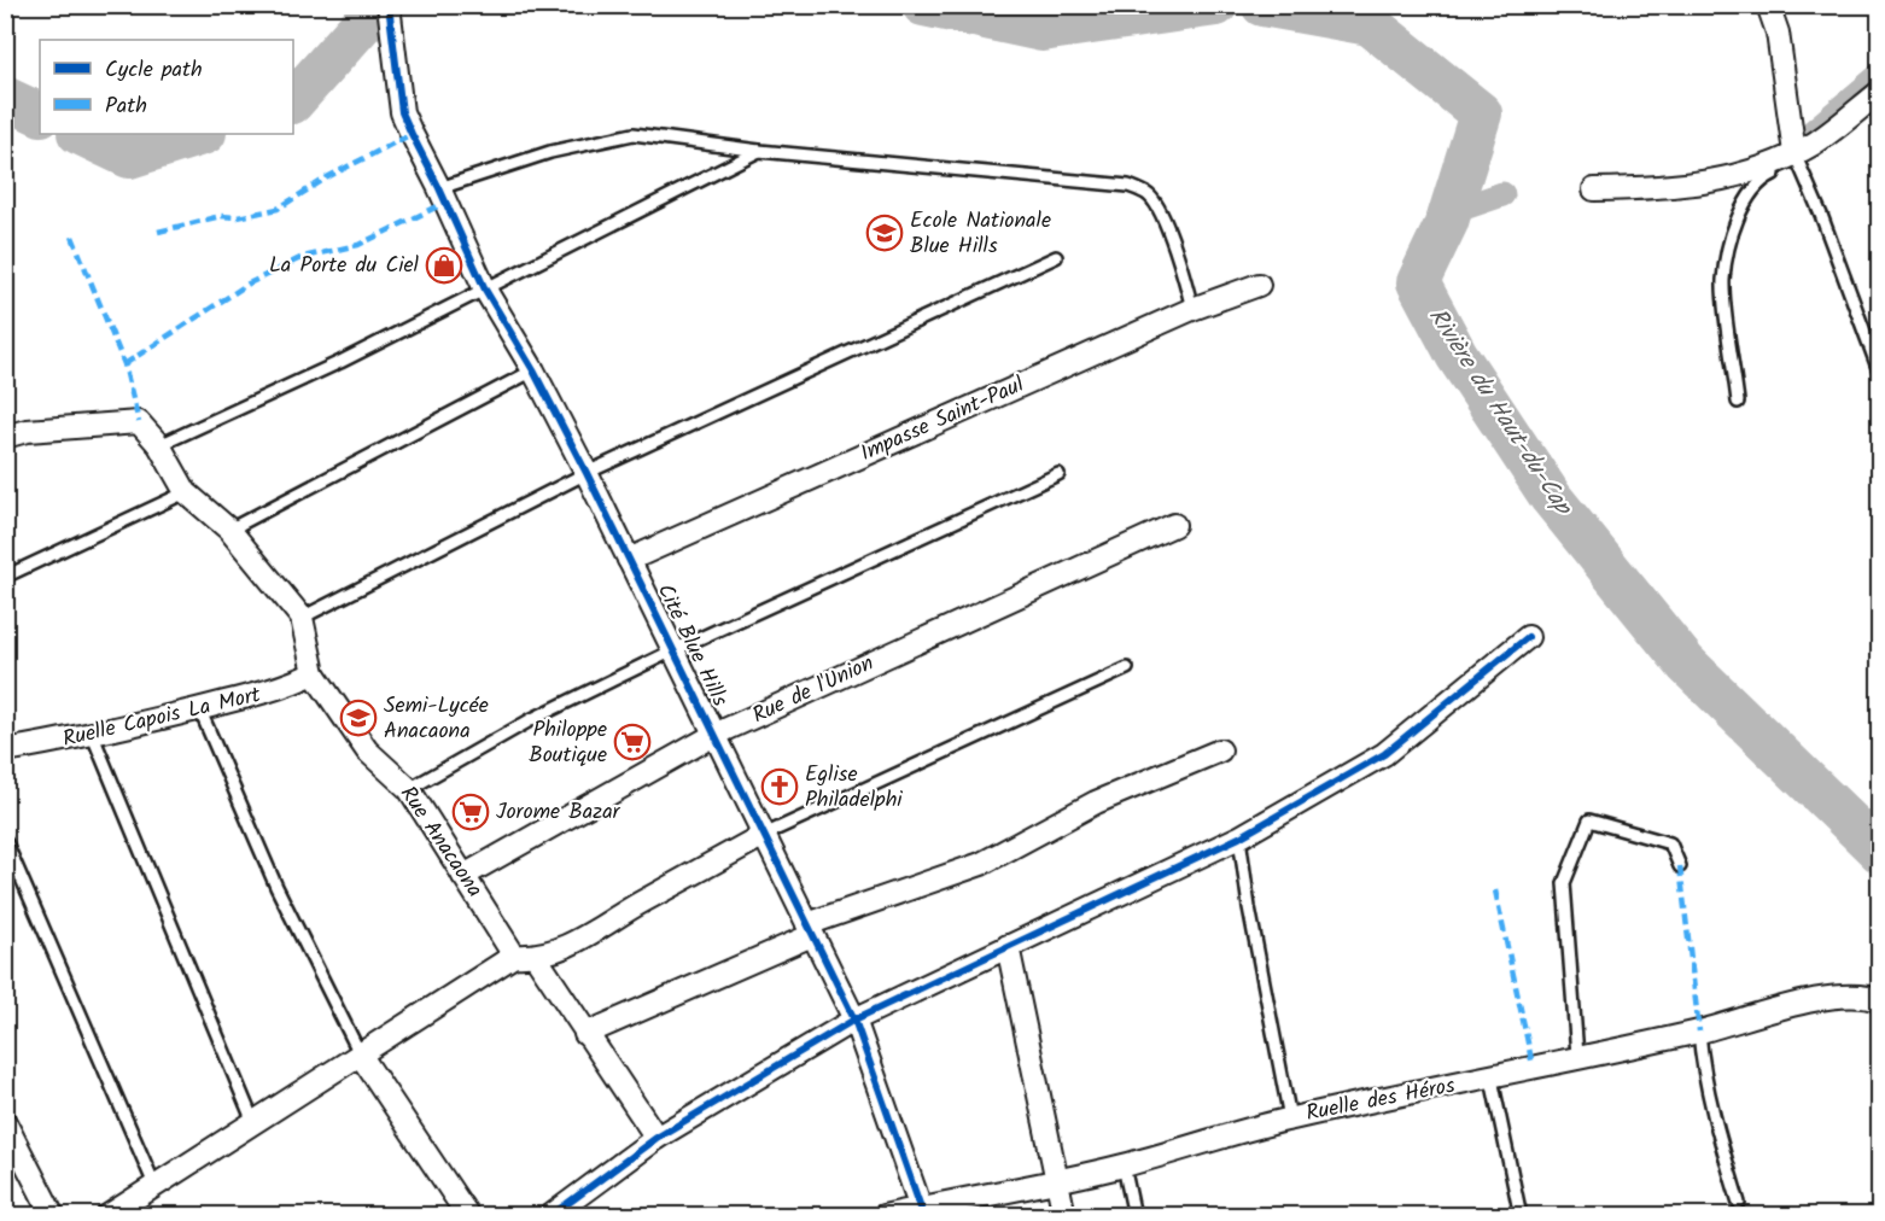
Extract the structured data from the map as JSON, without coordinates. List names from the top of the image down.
{
  "streets": {
    "street": [
      "Impasse Saint-Paul",
      "Cité Blue Hills",
      "Rue de l'Union",
      "Ruelle Capois La Mort",
      "Rue Anacaona",
      "Ruelle des Héros"
    ]
  },
  "crossings": [
    ["Impasse Saint-Paul", "Cité Blue Hills"],
    ["Cité Blue Hills", "Rue de l'Union"],
    ["Cité Blue Hills", "Ruelle des Héros"],
    ["Rue de l'Union", "Rue Anacaona"],
    ["Ruelle Capois La Mort", "Rue Anacaona"]
  ],
  "water": ["Rivière du Haut-du-Cap"],
  "places": {
    "school or university": ["Ecole Nationale Blue Hills", "Semi-Lycée Anacaona"],
    "shop": ["La Porte du Ciel"],
    "supermarket": ["Philoppe Boutique", "Jorome Bazar"],
    "church": ["Eglise Philadelphi"]
  },
  "legend": ["Cycle path", "Path"]
}
